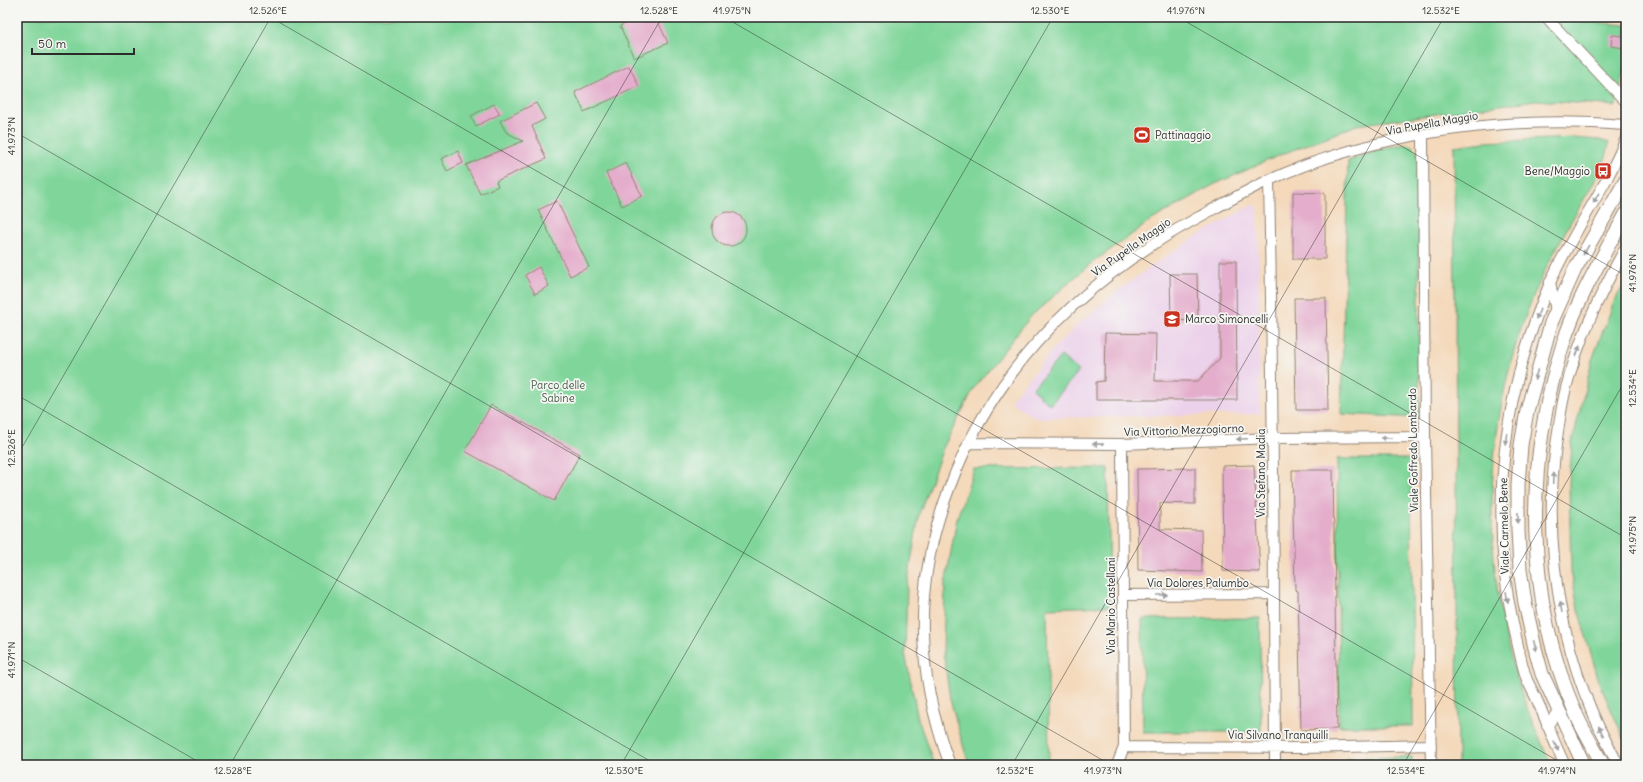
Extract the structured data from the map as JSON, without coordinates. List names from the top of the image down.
{
  "streets": {
    "street": [
      "Via Pupella Maggio",
      "Via Vittorio Mezzogiorno",
      "Viale Goffredo Lombardo",
      "Via Stefano Madia",
      "Viale Carmelo Bene",
      "Via Dolores Palumbo",
      "Via Mario Castellani",
      "Via Silvano Tranquilli"
    ]
  },
  "crossings": [
    ["Via Pupella Maggio", "Via Vittorio Mezzogiorno"],
    ["Via Pupella Maggio", "Viale Goffredo Lombardo"],
    ["Via Pupella Maggio", "Via Stefano Madia"],
    ["Via Vittorio Mezzogiorno", "Viale Goffredo Lombardo"],
    ["Via Vittorio Mezzogiorno", "Via Stefano Madia"],
    ["Via Vittorio Mezzogiorno", "Via Mario Castellani"],
    ["Viale Goffredo Lombardo", "Via Silvano Tranquilli"],
    ["Via Stefano Madia", "Via Dolores Palumbo"],
    ["Via Stefano Madia", "Via Silvano Tranquilli"],
    ["Via Dolores Palumbo", "Via Mario Castellani"],
    ["Via Mario Castellani", "Via Silvano Tranquilli"]
  ],
  "one_way": ["Via Vittorio Mezzogiorno", "Via Dolores Palumbo"],
  "parks": ["Parco delle Sabine"],
  "places": {
    "sports": ["Pattinaggio"],
    "bus stop": ["Bene/Maggio"],
    "school or university": ["Marco Simoncelli"]
  },
  "scale_bar": "50 m",
  "coordinates": [
    "12.526°E",
    "12.528°E",
    "41.975°N",
    "12.530°E",
    "41.976°N",
    "12.532°E",
    "41.973°N",
    "12.534°E",
    "41.971°N",
    "41.974°N"
  ]
}
